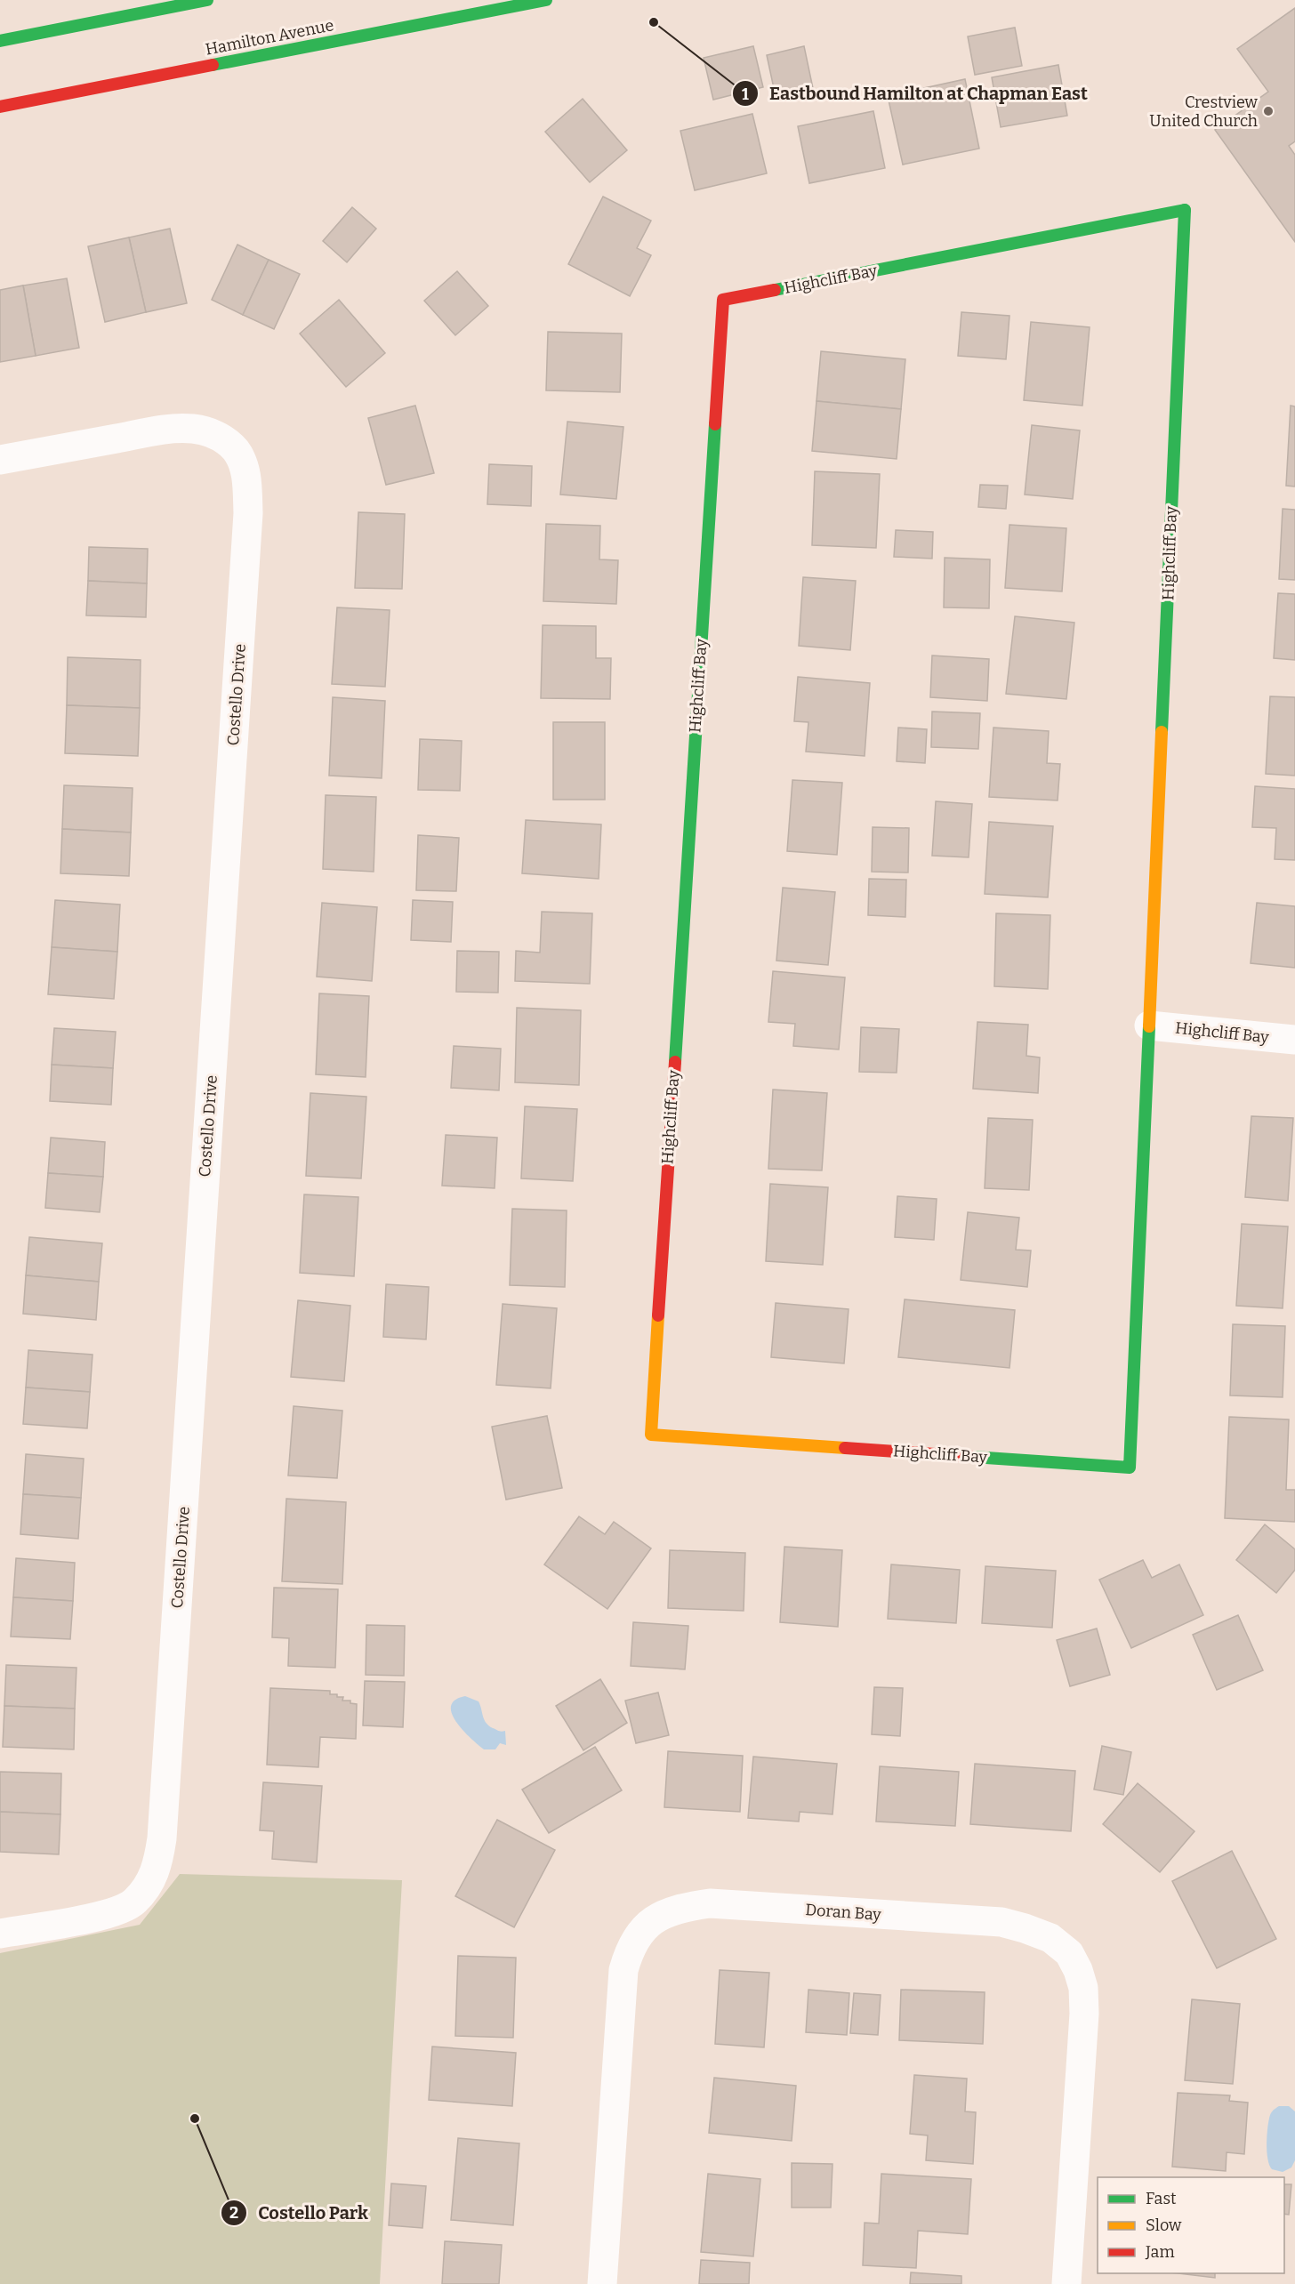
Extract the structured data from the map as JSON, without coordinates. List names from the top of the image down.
{
  "streets": {
    "street": [
      "Hamilton Avenue",
      "Highcliff Bay",
      "Costello Drive",
      "Doran Bay"
    ]
  },
  "places": ["Eastbound Hamilton at Chapman East", "Crestview United Church", "Costello Park"],
  "legend": ["Fast", "Slow", "Jam"]
}
